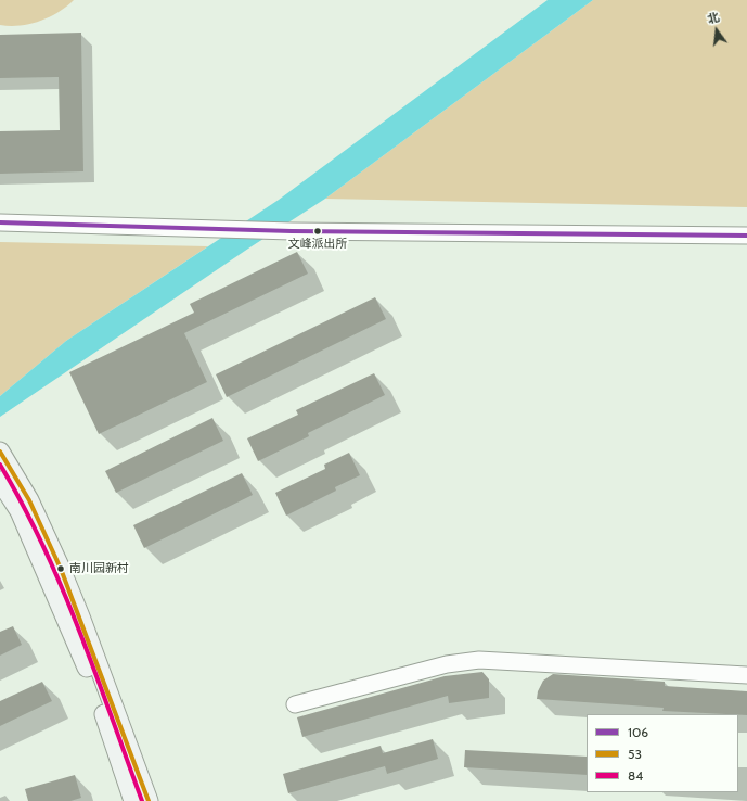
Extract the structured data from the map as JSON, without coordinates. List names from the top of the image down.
{
  "places": ["文峰派出所", "南川园新村"],
  "lines": ["transit line 106", "transit line 53", "transit line 84"],
  "legend": ["106", "53", "84"],
  "north": "top"
}
